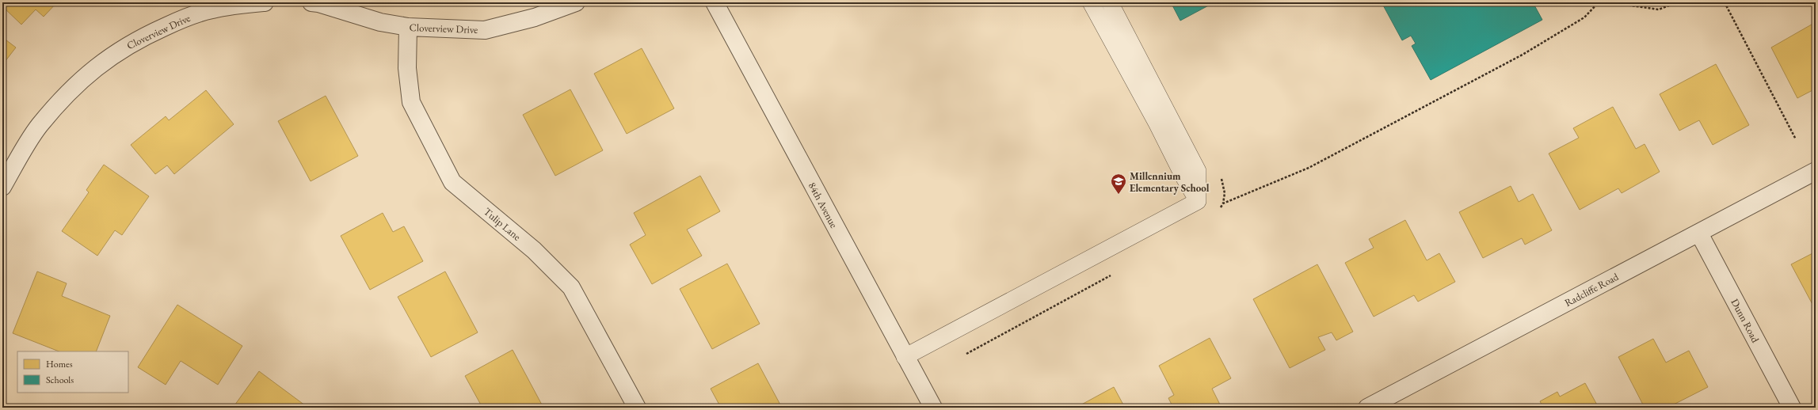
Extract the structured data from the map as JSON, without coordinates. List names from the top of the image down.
{
  "streets": {
    "street": [
      "Cloverview Drive",
      "84th Avenue",
      "Tulip Lane",
      "Radcliffe Road",
      "Dunn Road"
    ]
  },
  "crossings": [
    ["Cloverview Drive", "Tulip Lane"],
    ["Radcliffe Road", "Dunn Road"]
  ],
  "places": {
    "school or university": ["Millennium Elementary School"]
  },
  "legend": ["Homes", "Schools"]
}
